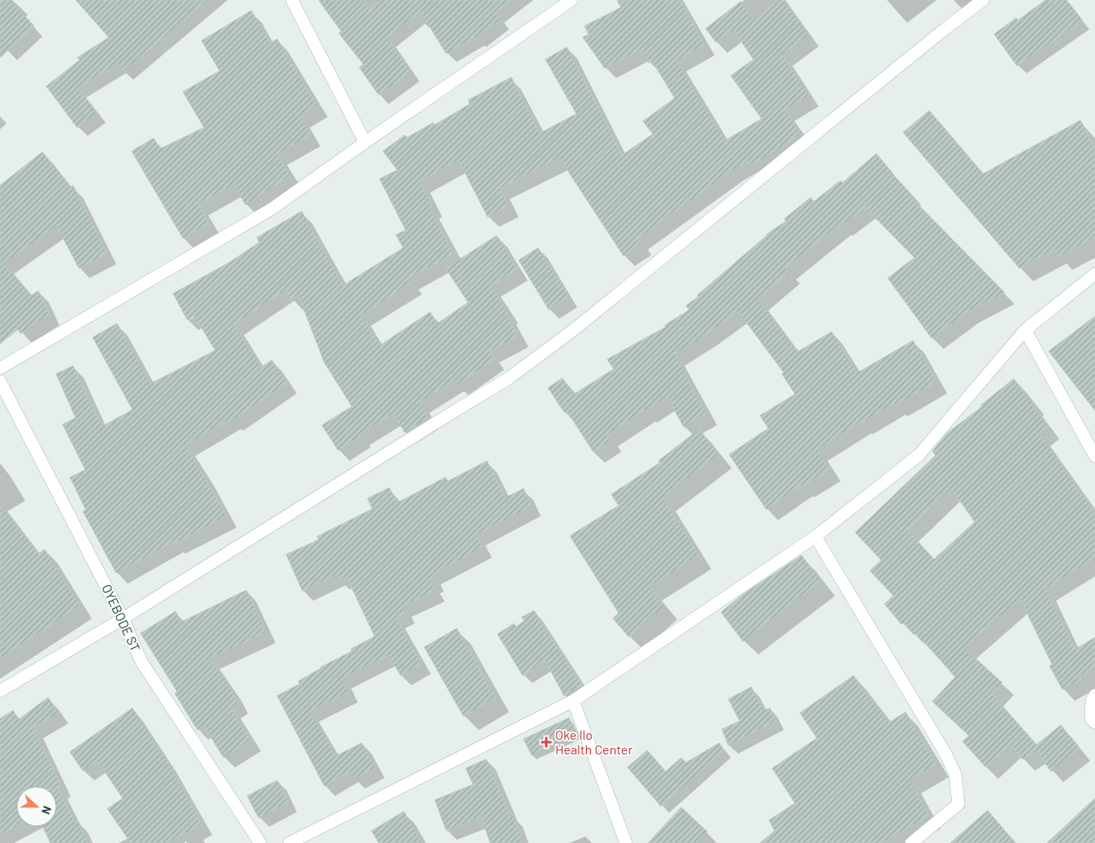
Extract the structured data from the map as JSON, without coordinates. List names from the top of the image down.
{
  "streets": {
    "street": ["OYEBODE ST"]
  },
  "places": {
    "health": ["Oke Ilo Health Center"]
  },
  "north": "right"
}
